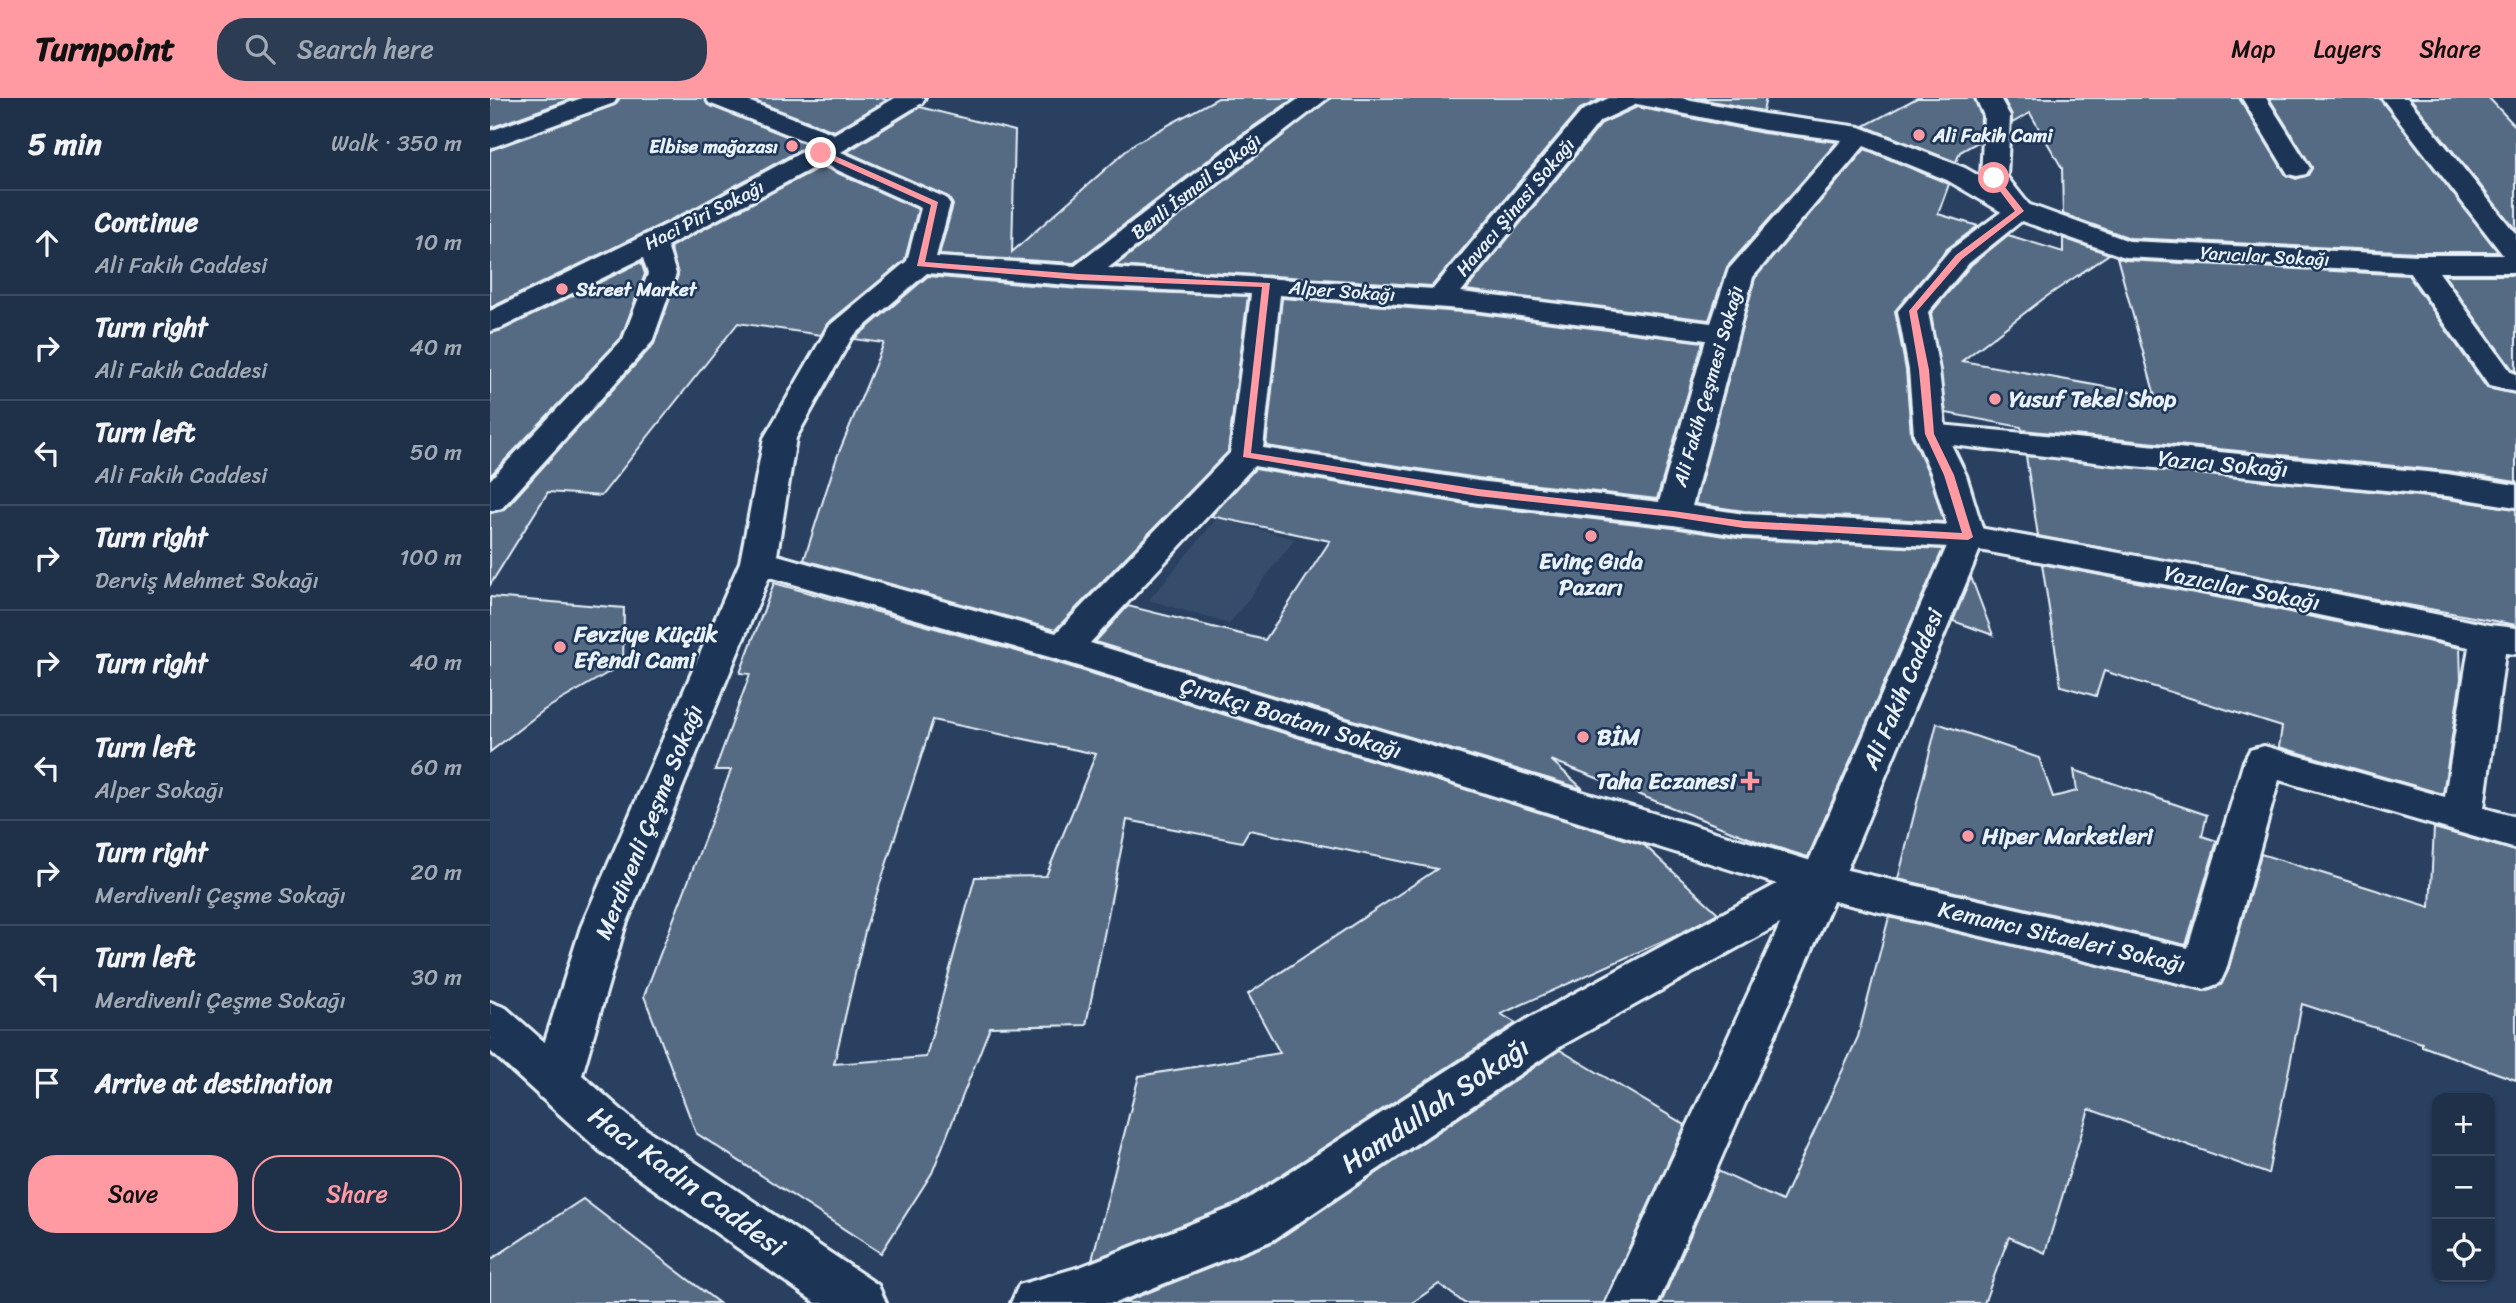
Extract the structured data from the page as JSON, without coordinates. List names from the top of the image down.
{
  "streets": {
    "street": [
      "Benli İsmail Sokağı",
      "Havacı Şinasi Sokağı",
      "Haci Piri Sokağı",
      "Yarıcılar Sokağı",
      "Alper Sokağı",
      "Ali Fakih Çeşmesi Sokağı",
      "Yazıcı Sokağı",
      "Yazıcılar Sokağı",
      "Ali Fakih Caddesi",
      "Çırakçı Boatanı Sokağı",
      "Merdivenli Çeşme Sokağı",
      "Kemancı Sitaeleri Sokağı",
      "Hamdullah Sokağı",
      "Hacı Kadın Caddesi"
    ]
  },
  "crossings": [
    ["Benli İsmail Sokağı", "Alper Sokağı"],
    ["Havacı Şinasi Sokağı", "Alper Sokağı"],
    ["Alper Sokağı", "Ali Fakih Çeşmesi Sokağı"],
    ["Alper Sokağı", "Merdivenli Çeşme Sokağı"],
    ["Ali Fakih Çeşmesi Sokağı", "Yazıcılar Sokağı"],
    ["Yazıcılar Sokağı", "Ali Fakih Caddesi"],
    ["Ali Fakih Caddesi", "Çırakçı Boatanı Sokağı"],
    ["Ali Fakih Caddesi", "Kemancı Sitaeleri Sokağı"],
    ["Ali Fakih Caddesi", "Hamdullah Sokağı"],
    ["Çırakçı Boatanı Sokağı", "Merdivenli Çeşme Sokağı"],
    ["Çırakçı Boatanı Sokağı", "Kemancı Sitaeleri Sokağı"],
    ["Çırakçı Boatanı Sokağı", "Hamdullah Sokağı"],
    ["Merdivenli Çeşme Sokağı", "Hacı Kadın Caddesi"],
    ["Kemancı Sitaeleri Sokağı", "Hamdullah Sokağı"]
  ],
  "places": {
    "other": [
      "Ali Fakih Cami",
      "Elbise mağazası",
      "Street Market",
      "Yusuf Tekel Shop",
      "Evinç Gıda Pazarı",
      "Fevziye Küçük Efendi Cami",
      "BİM",
      "Hiper Marketleri"
    ],
    "health": ["Taha Eczanesi"]
  },
  "page": {
    "header": "Turnpoint",
    "search": "Search here",
    "nav": ["Map", "Layers", "Share"],
    "heading": ["5 min", "Walk · 350 m"],
    "list": [
      ["Continue", "Ali Fakih Caddesi", "10 m"],
      ["Turn right", "Ali Fakih Caddesi", "40 m"],
      ["Turn left", "Ali Fakih Caddesi", "50 m"],
      ["Turn right", "Derviş Mehmet Sokağı", "100 m"],
      ["Turn right", "40 m"],
      ["Turn left", "Alper Sokağı", "60 m"],
      ["Turn right", "Merdivenli Çeşme Sokağı", "20 m"],
      ["Turn left", "Merdivenli Çeşme Sokağı", "30 m"],
      "Arrive at destination"
    ],
    "map_buttons": ["+", "−"],
    "buttons": ["Save", "Share"]
  }
}
